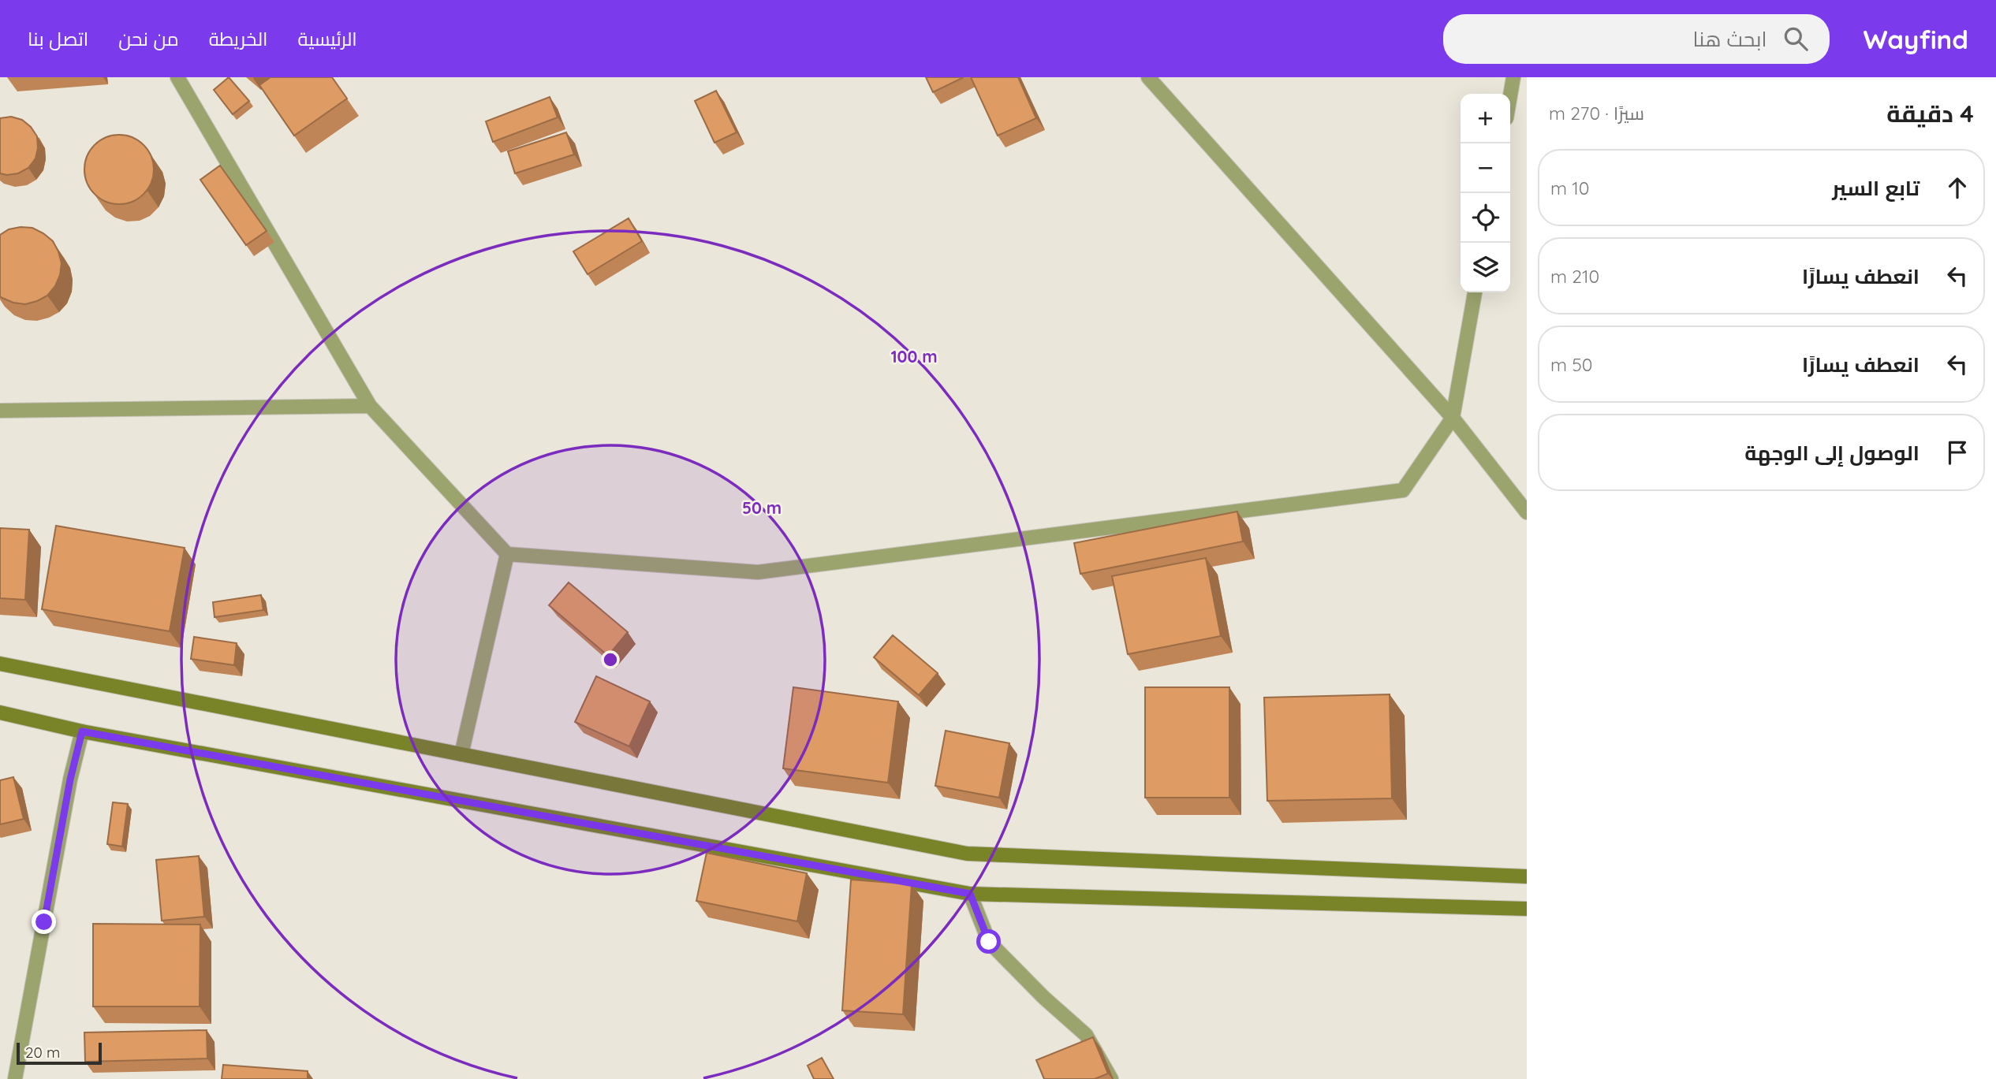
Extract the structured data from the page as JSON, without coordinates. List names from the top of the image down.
{
  "scale_bar": "20 m",
  "page": {
    "header": "Wayfind",
    "search": "ابحث هنا",
    "nav": [
      "الرئيسية",
      "الخريطة",
      "من نحن",
      "اتصل بنا"
    ],
    "heading": ["4 دقيقة", "سيرًا · 270 m"],
    "map_buttons": ["+", "−"],
    "list": [
      ["تابع السير", "10 m"],
      ["انعطف يسارًا", "210 m"],
      ["انعطف يسارًا", "50 m"],
      "الوصول إلى الوجهة"
    ],
    "scale": "20 m"
  },
  "rings": ["100 m", "50 m"]
}
